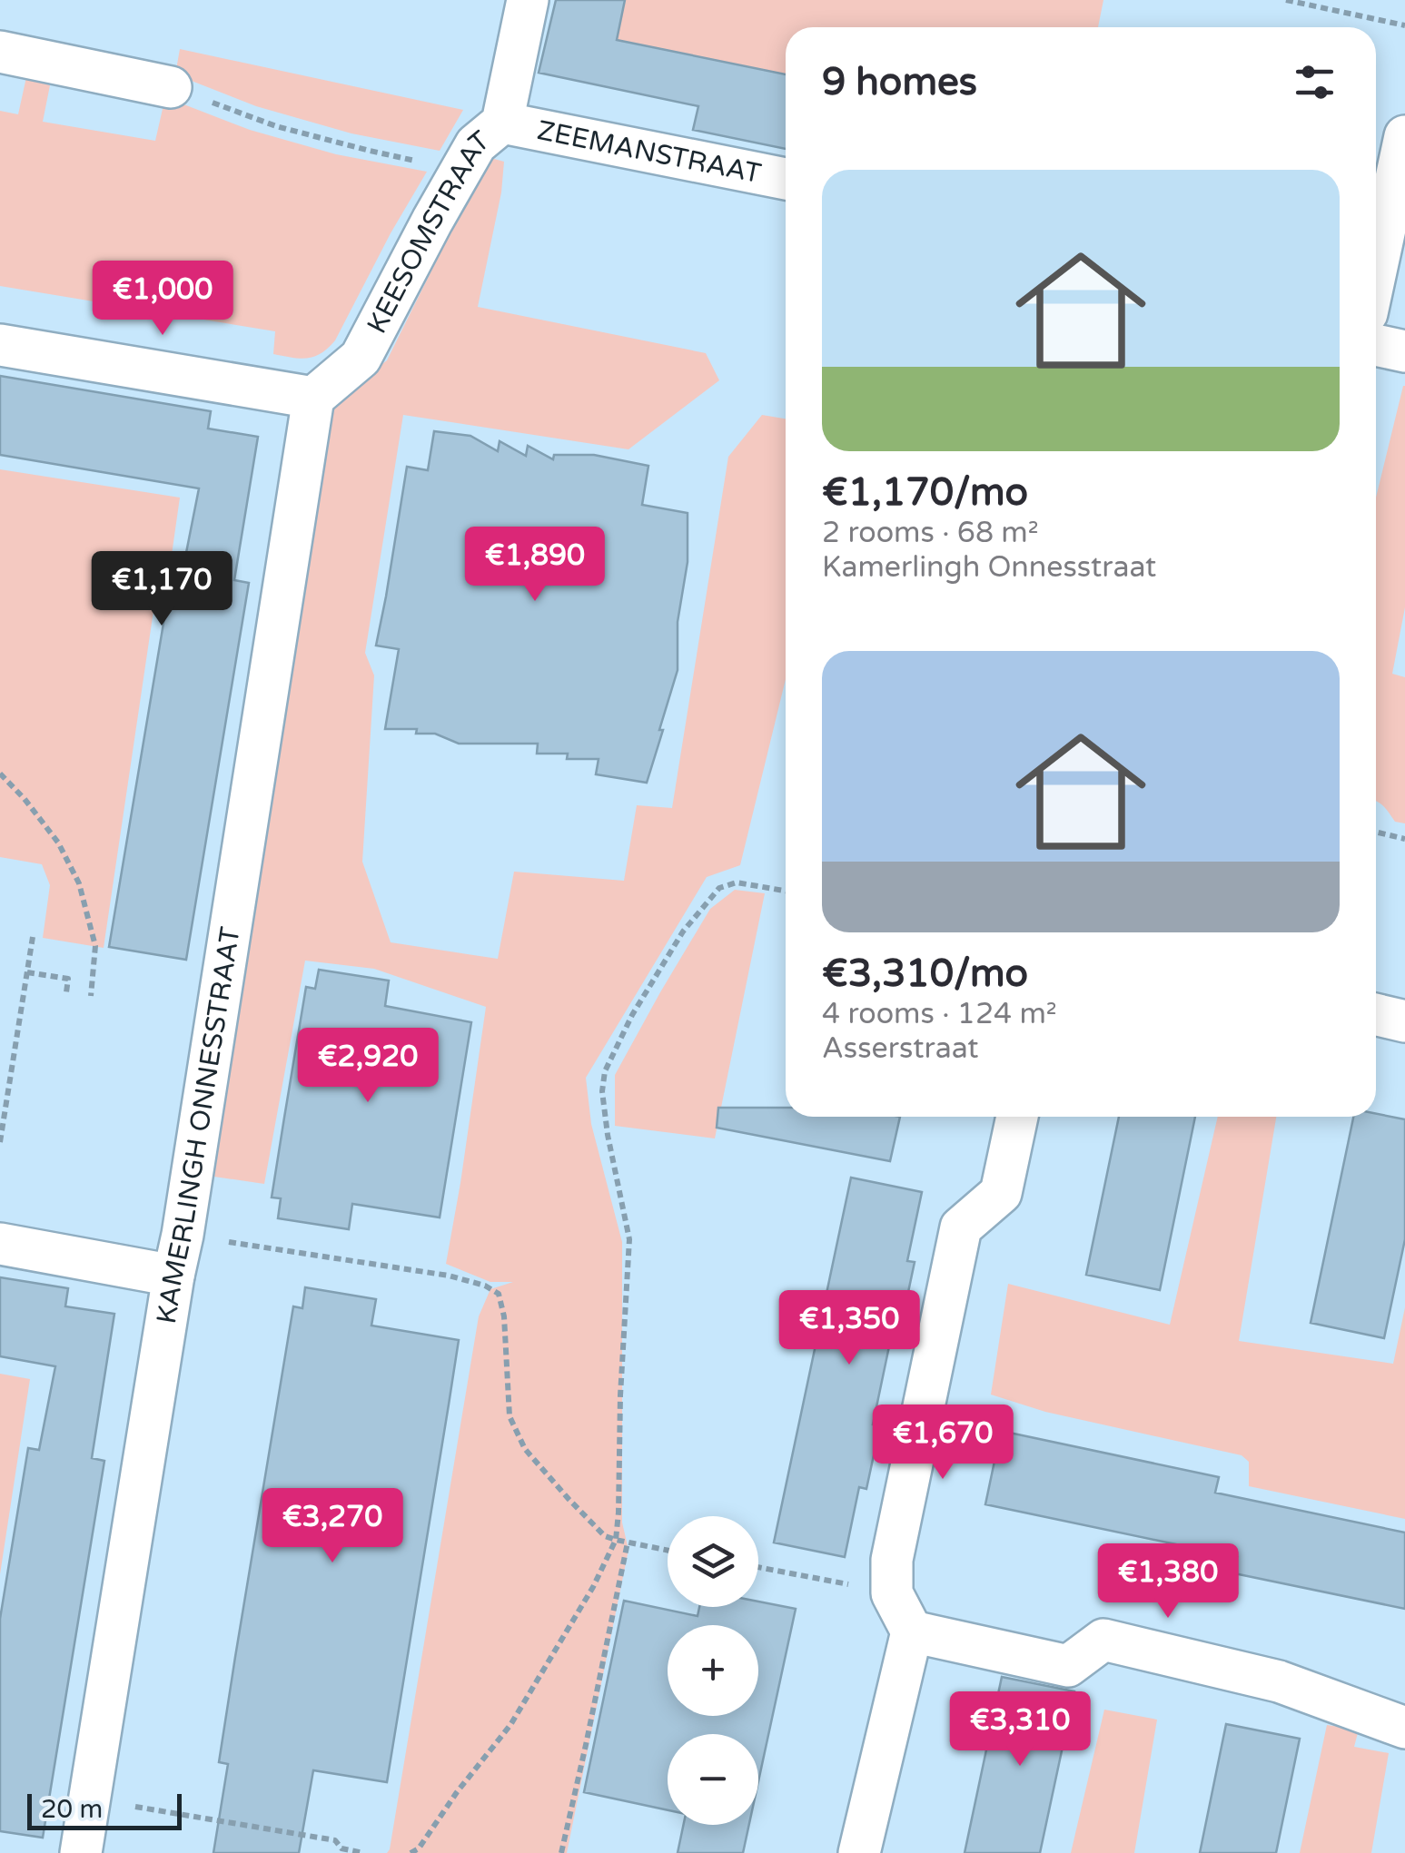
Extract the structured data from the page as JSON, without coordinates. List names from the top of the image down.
{
  "streets": {
    "street": ["ZEEMANSTRAAT", "KEESOMSTRAAT", "KAMERLINGH ONNESSTRAAT"]
  },
  "crossings": [
    ["ZEEMANSTRAAT", "KEESOMSTRAAT"],
    ["KEESOMSTRAAT", "KAMERLINGH ONNESSTRAAT"]
  ],
  "scale_bar": "20 m",
  "page": {
    "heading": "9 homes",
    "list": [
      {
        "name": "€1,170/mo",
        "note": "2 rooms · 68 m² · Kamerlingh Onnesstraat"
      },
      {
        "name": "€3,310/mo",
        "note": "4 rooms · 124 m² · Asserstraat"
      }
    ],
    "price": [
      "€1,000",
      "€1,890",
      "€1,170",
      "€2,920",
      "€1,350",
      "€1,670",
      "€3,270",
      "€1,380",
      "€3,310"
    ],
    "map_buttons": ["+", "−"],
    "scale": "20 m"
  }
}
